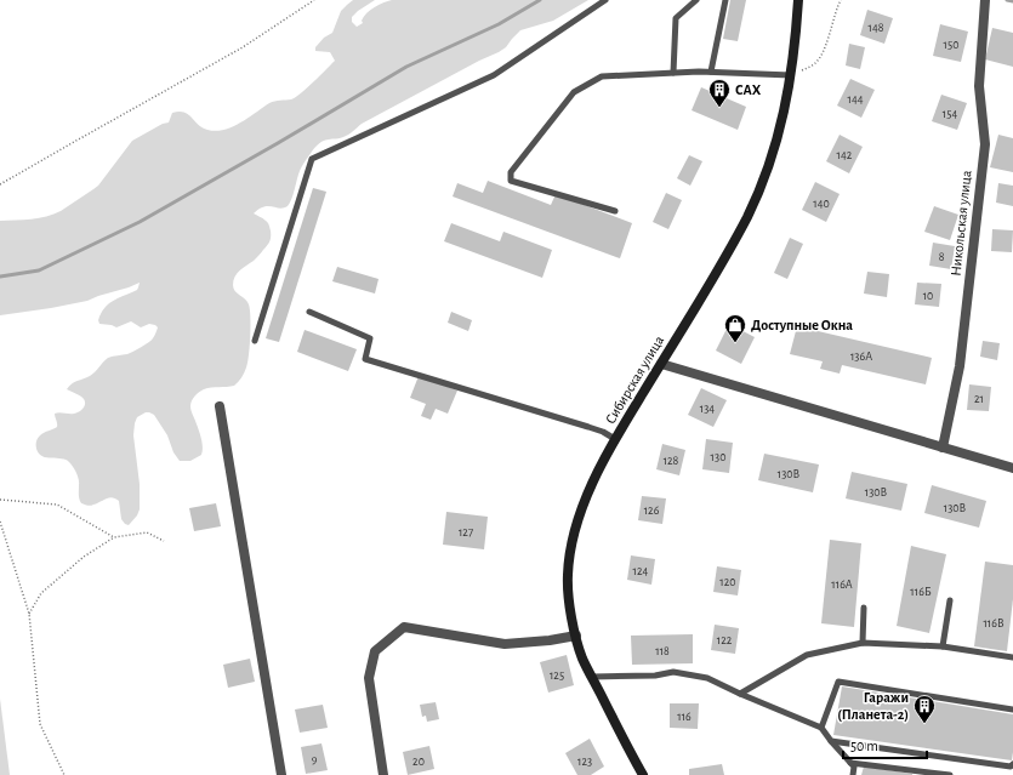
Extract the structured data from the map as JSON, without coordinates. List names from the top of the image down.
{
  "streets": {
    "street": ["Никольская улица", "Сибирская улица"]
  },
  "places": {
    "building": ["САХ", "Гаражи (Планета-2)"],
    "shop": ["Доступные Окна"]
  },
  "house_numbers": [
    "148",
    "150",
    "144",
    "154",
    "142",
    "140",
    "8",
    "10",
    "136А",
    "21",
    "134",
    "130",
    "128",
    "130В",
    "130В",
    "130В",
    "126",
    "127",
    "124",
    "120",
    "116А",
    "116Б",
    "116В",
    "122",
    "118",
    "125",
    "116",
    "9",
    "20",
    "123"
  ],
  "scale_bar": "50 m"
}
